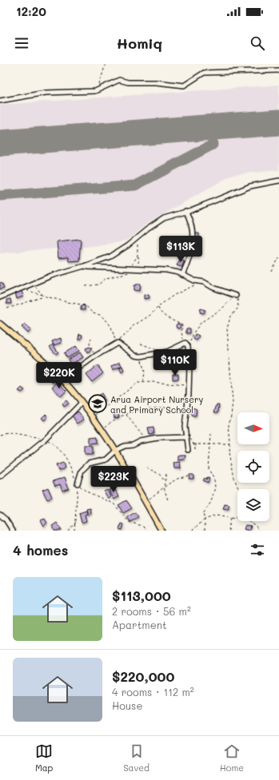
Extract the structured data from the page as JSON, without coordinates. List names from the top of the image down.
{
  "places": {
    "school or university": ["Arua Airport Nursery and Primary School"]
  },
  "north": "right",
  "page": {
    "status": "12:20",
    "header": "Homiq",
    "price": [
      "$113K",
      "$110K",
      "$220K",
      "$223K"
    ],
    "heading": "4 homes",
    "list": [
      {
        "name": "$113,000",
        "note": "2 rooms · 56 m² · Apartment"
      },
      {
        "name": "$220,000",
        "note": "4 rooms · 112 m² · House"
      }
    ],
    "tabs": ["Map", "Saved", "Home"]
  }
}
